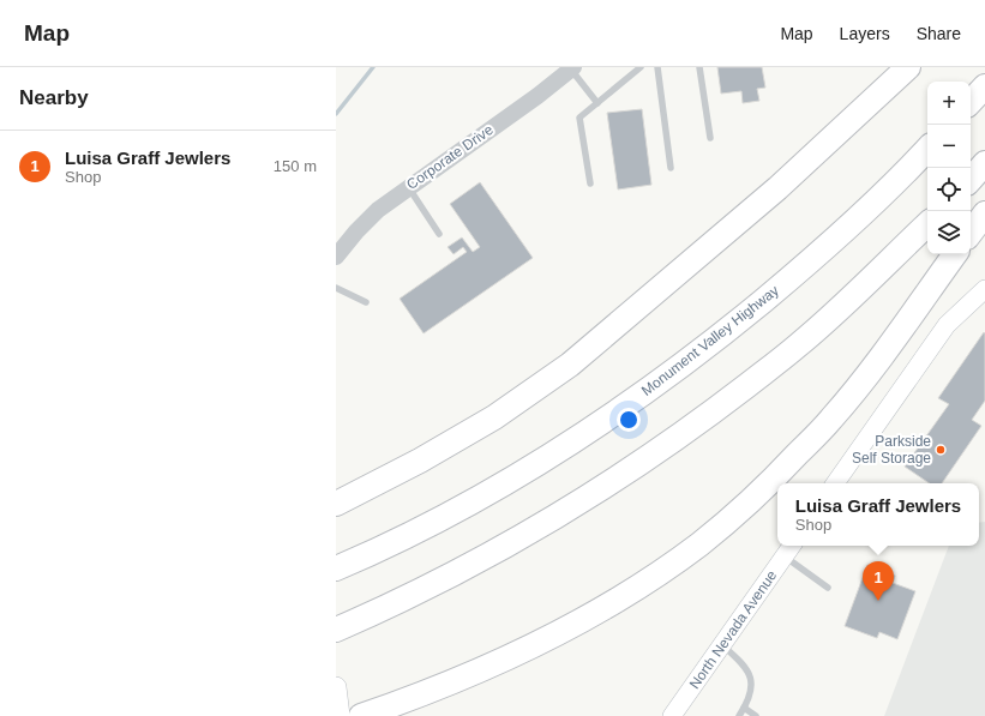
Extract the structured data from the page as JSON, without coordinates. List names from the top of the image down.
{
  "streets": {
    "highway": ["Monument Valley Highway"],
    "main road": ["North Nevada Avenue"],
    "street": ["Corporate Drive"]
  },
  "places": ["Parkside Self Storage"],
  "page": {
    "header": "Map",
    "nav": ["Map", "Layers", "Share"],
    "heading": "Nearby",
    "map_buttons": ["+", "−"],
    "list": [
      {
        "mark": "1",
        "name": "Luisa Graff Jewlers",
        "note": "Shop",
        "value": "150 m"
      }
    ],
    "popup": ["Luisa Graff Jewlers", "Shop"],
    "pins": "1"
  }
}
